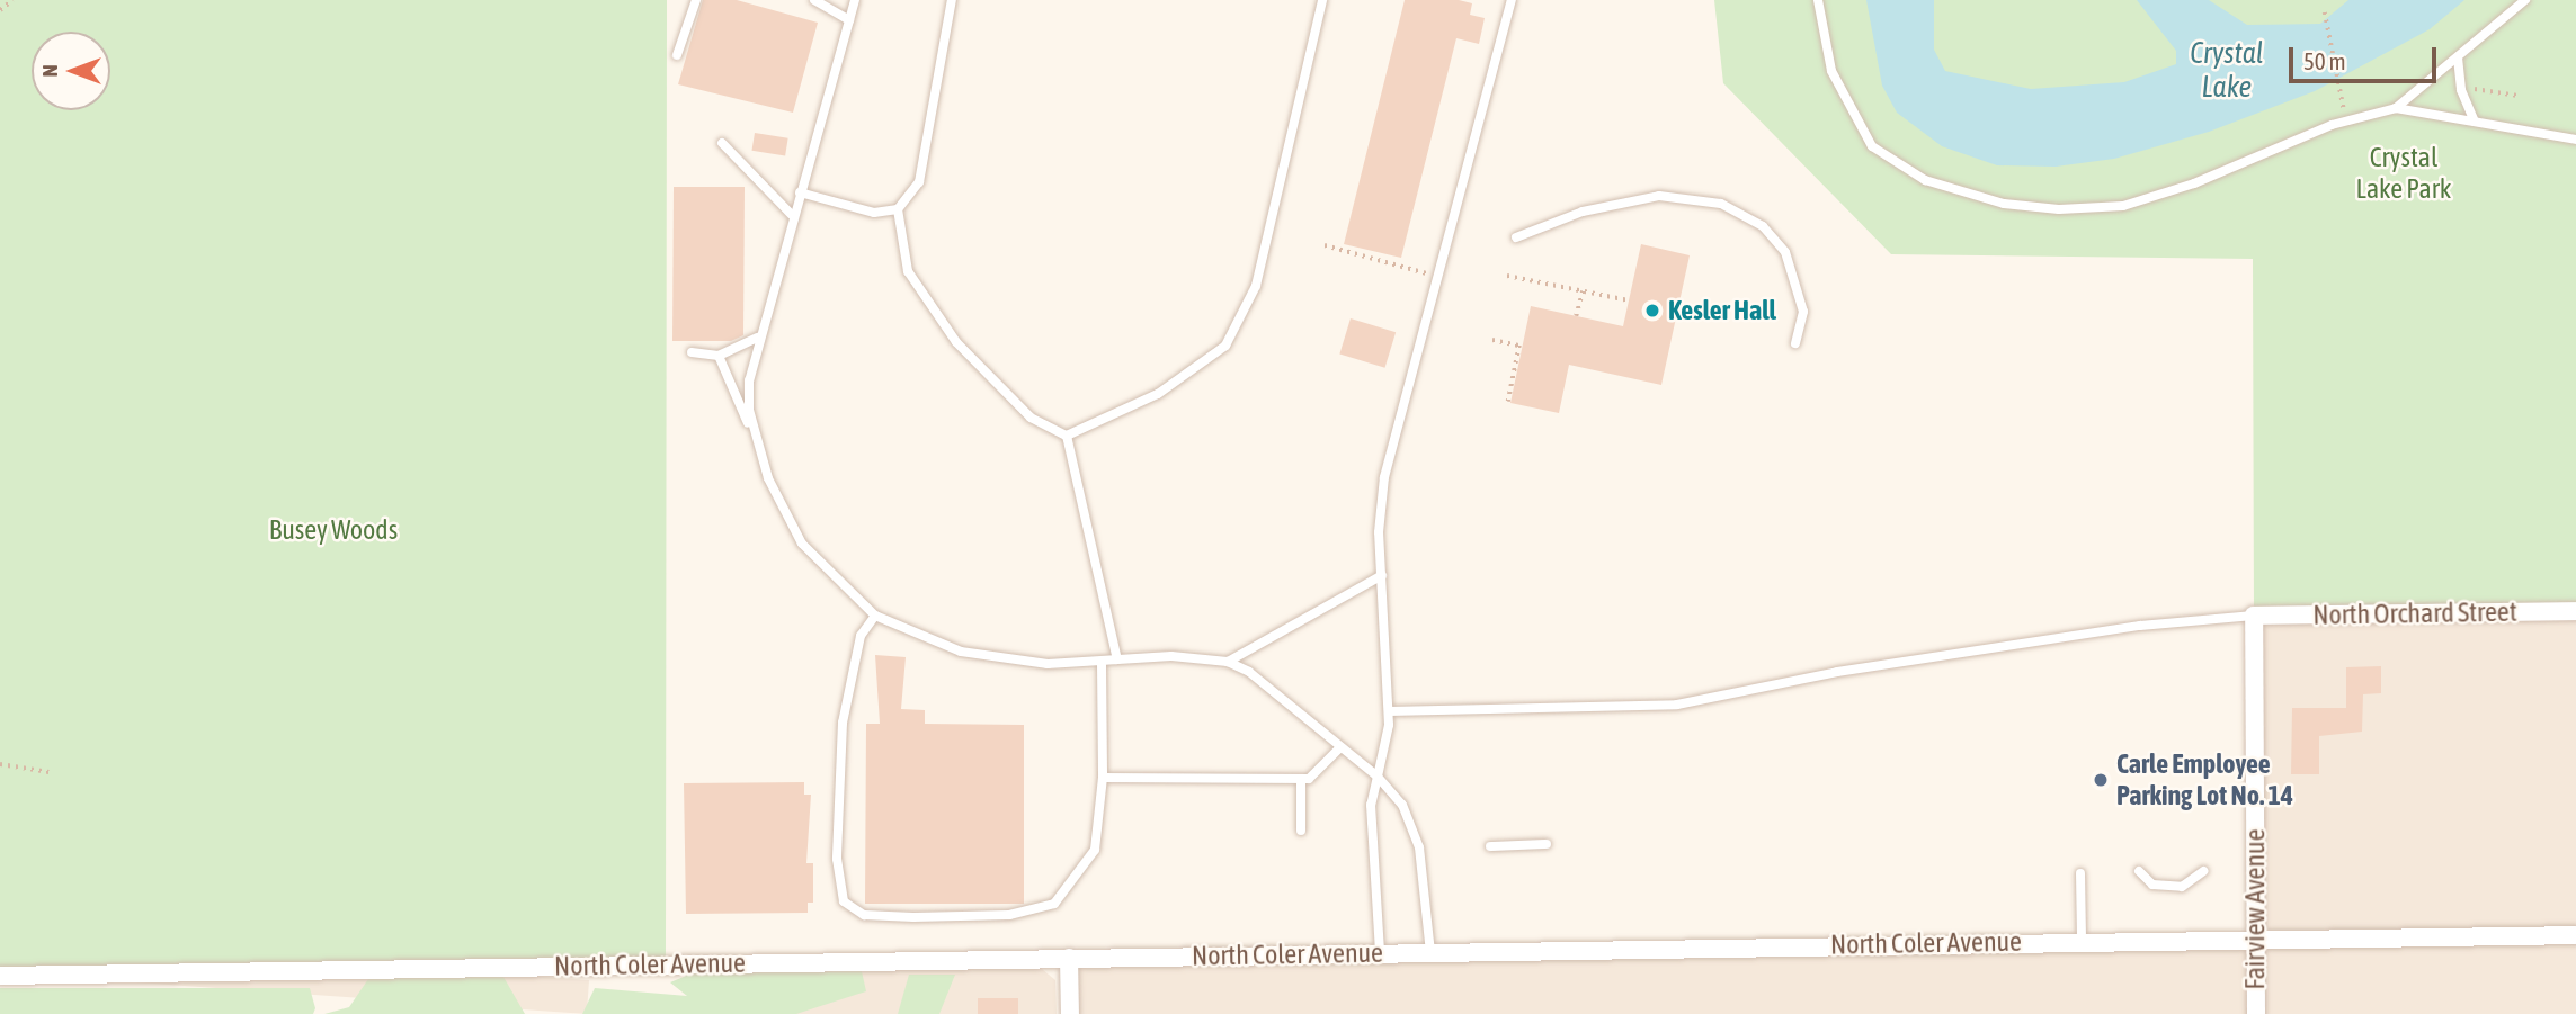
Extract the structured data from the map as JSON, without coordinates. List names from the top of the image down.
{
  "streets": {
    "street": ["North Orchard Street", "Fairview Avenue", "North Coler Avenue"]
  },
  "crossings": [
    ["North Orchard Street", "Fairview Avenue"],
    ["Fairview Avenue", "North Coler Avenue"]
  ],
  "water": ["Crystal Lake"],
  "parks": ["Crystal Lake Park", "Busey Woods"],
  "places": ["Kesler Hall", "Carle Employee Parking Lot No. 14"],
  "scale_bar": "50 m",
  "north": "left"
}
